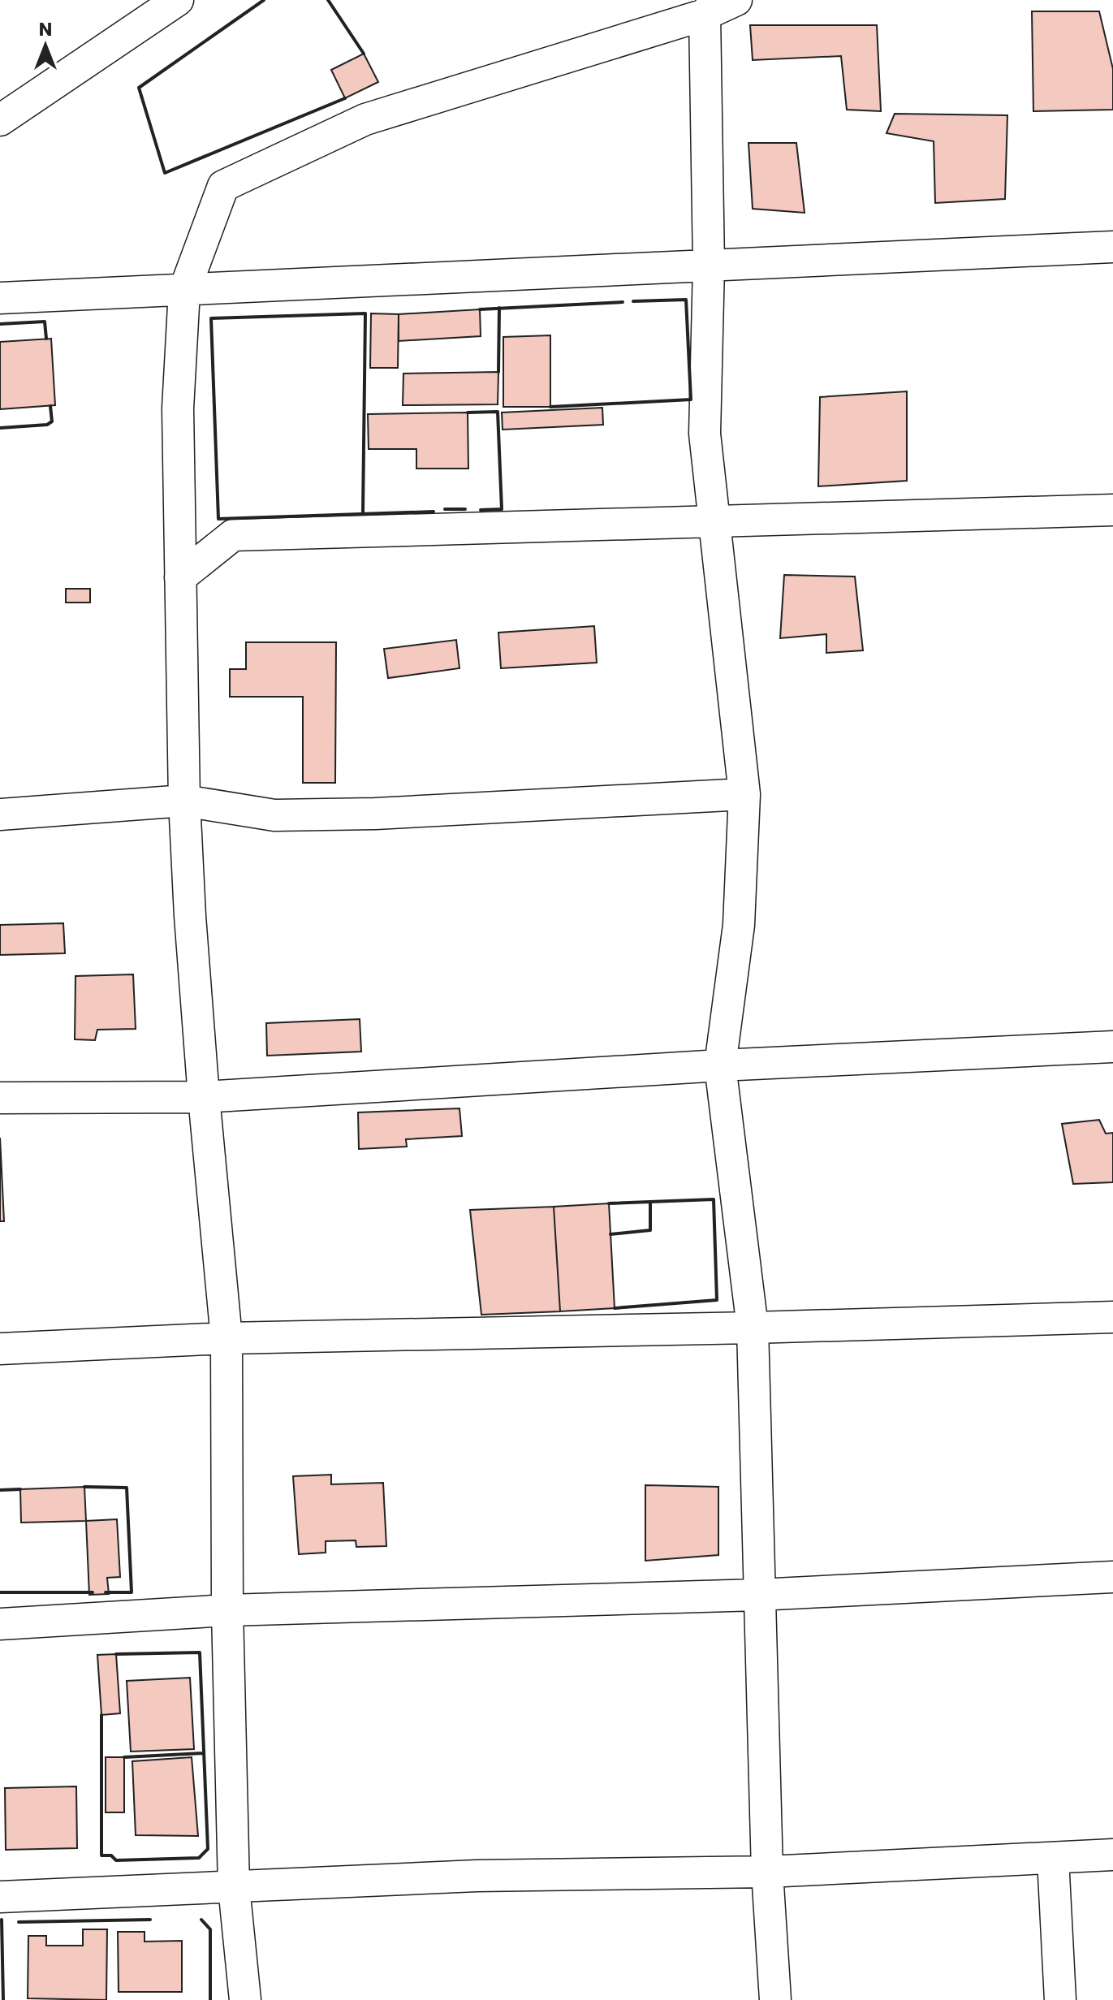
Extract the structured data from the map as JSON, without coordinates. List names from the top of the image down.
{
  "north": "top"
}
